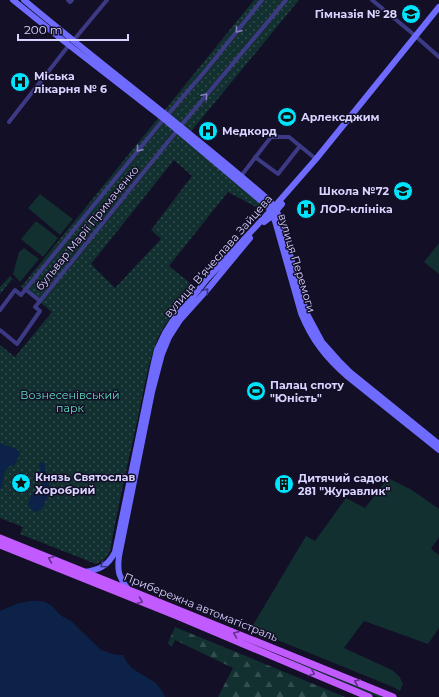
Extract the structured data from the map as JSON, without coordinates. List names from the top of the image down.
{
  "streets": {
    "main road": ["вулиця Вʼячеслава Зайцева", "вулиця Перемоги", "Прибережна автомагістраль"],
    "street": ["бульвар Марії Примаченко"]
  },
  "crossings": [
    ["бульвар Марії Примаченко", "вулиця Перемоги"],
    ["вулиця Вʼячеслава Зайцева", "вулиця Перемоги"],
    ["вулиця Вʼячеслава Зайцева", "Прибережна автомагістраль"]
  ],
  "parks": ["Вознесенівський парк"],
  "places": {
    "school or university": ["Гімназія № 28", "Школа №72"],
    "hospital": ["Мiська лiкарня № 6", "Медкорд", "ЛОР-клініка"],
    "sports": ["Арлексджим", "Палац споту \"Юність\""],
    "place": ["Князь Святослав Хоробрий"],
    "building": ["Дитячий садок 281 \"Журавлик\""]
  },
  "scale_bar": "200 m"
}
